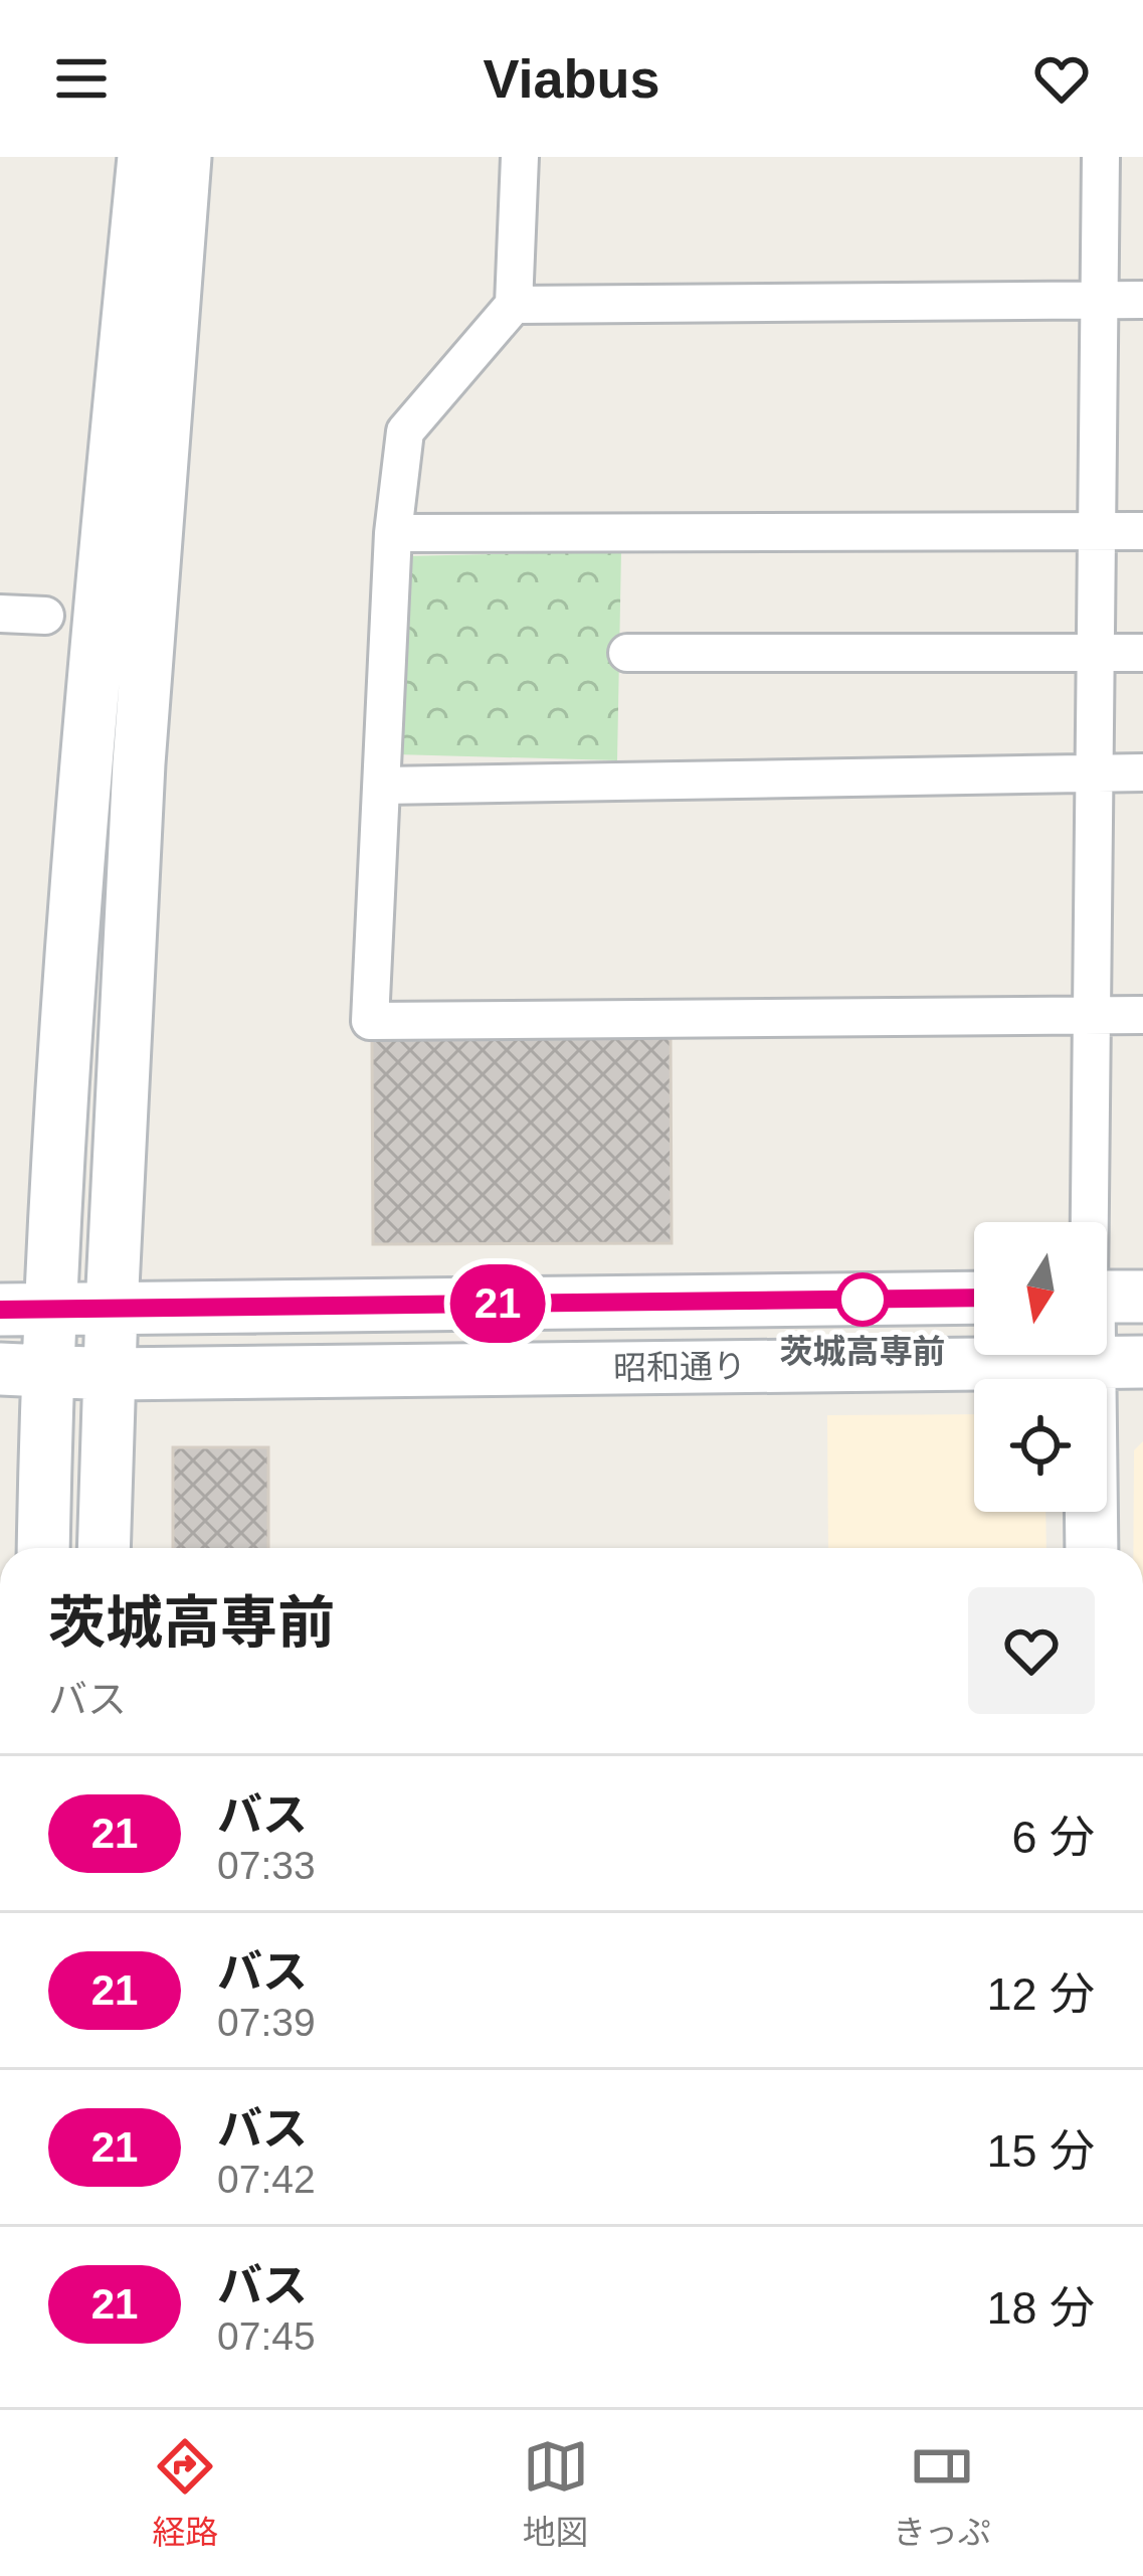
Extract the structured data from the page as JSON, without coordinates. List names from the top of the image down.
{
  "streets": {
    "street": ["昭和通り"]
  },
  "places": ["茨城高専前"],
  "lines": ["bus line 21"],
  "north": "bottom",
  "page": {
    "header": "Viabus",
    "on_map": "21",
    "heading": ["茨城高専前", "バス"],
    "list": [
      {
        "mark": "21",
        "name": "バス",
        "note": "07:33",
        "value": "6 分"
      },
      {
        "mark": "21",
        "name": "バス",
        "note": "07:39",
        "value": "12 分"
      },
      {
        "mark": "21",
        "name": "バス",
        "note": "07:42",
        "value": "15 分"
      },
      {
        "mark": "21",
        "name": "バス",
        "note": "07:45",
        "value": "18 分"
      }
    ],
    "tabs": ["経路", "地図", "きっぷ"]
  }
}
